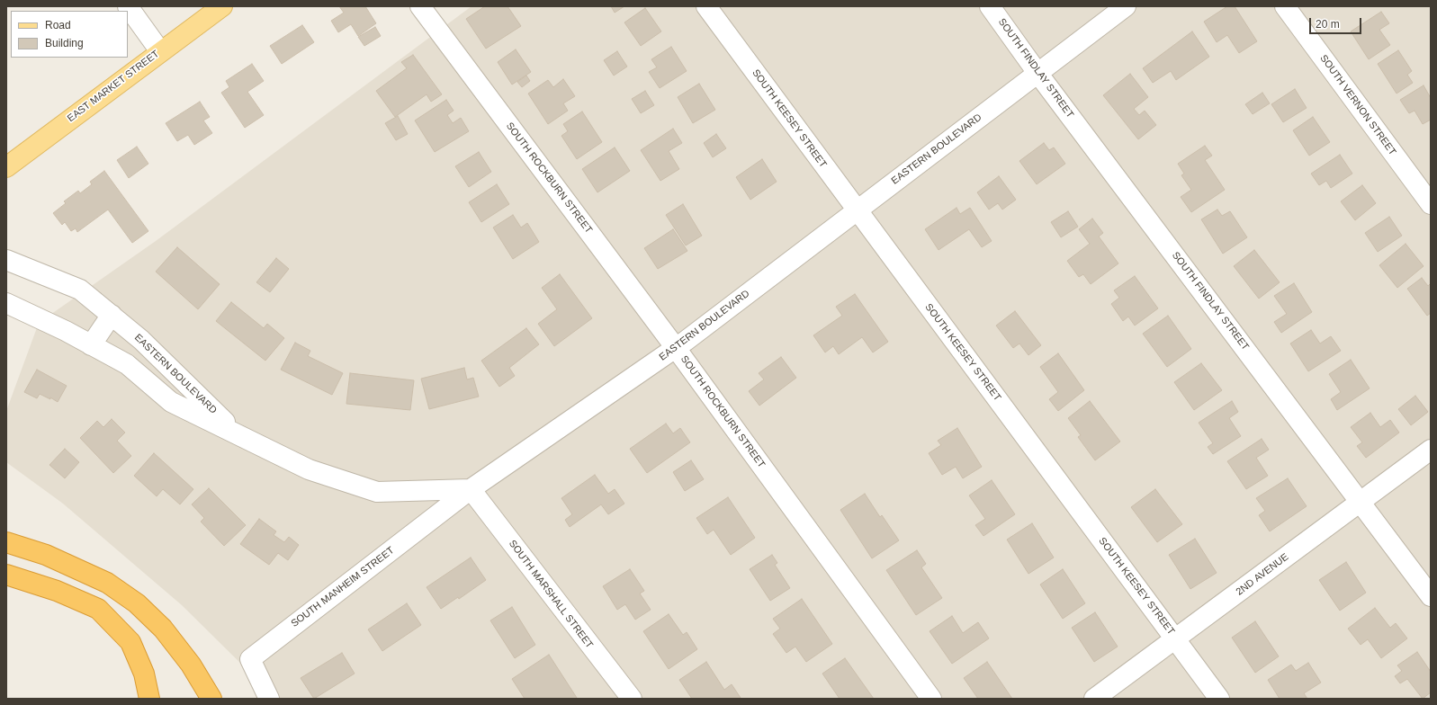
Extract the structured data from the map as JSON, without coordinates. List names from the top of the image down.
{
  "streets": {
    "main road": ["EAST MARKET STREET"],
    "street": [
      "SOUTH FINDLAY STREET",
      "SOUTH VERNON STREET",
      "SOUTH KEESEY STREET",
      "EASTERN BOULEVARD",
      "SOUTH ROCKBURN STREET",
      "2ND AVENUE",
      "SOUTH MANHEIM STREET",
      "SOUTH MARSHALL STREET"
    ]
  },
  "crossings": [
    ["SOUTH FINDLAY STREET", "EASTERN BOULEVARD"],
    ["SOUTH FINDLAY STREET", "2ND AVENUE"],
    ["SOUTH KEESEY STREET", "EASTERN BOULEVARD"],
    ["SOUTH KEESEY STREET", "2ND AVENUE"],
    ["EASTERN BOULEVARD", "SOUTH ROCKBURN STREET"],
    ["EASTERN BOULEVARD", "SOUTH MANHEIM STREET"],
    ["EASTERN BOULEVARD", "SOUTH MARSHALL STREET"],
    ["SOUTH MANHEIM STREET", "SOUTH MARSHALL STREET"]
  ],
  "legend": ["Road", "Building"],
  "scale_bar": "20 m"
}
